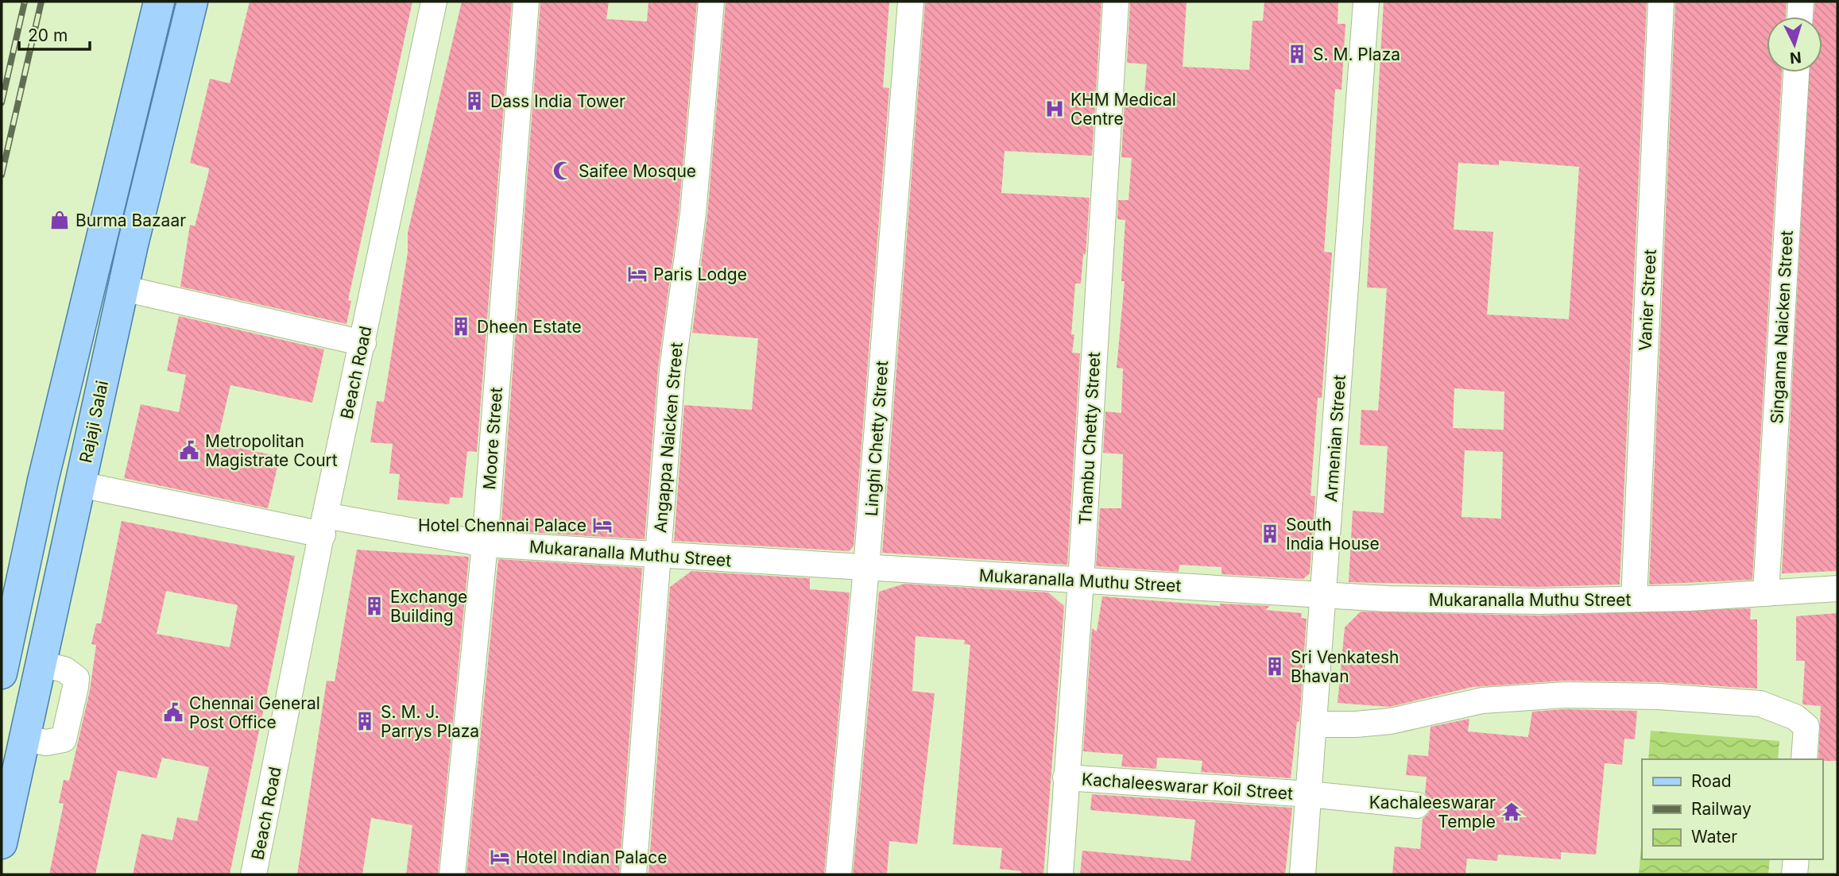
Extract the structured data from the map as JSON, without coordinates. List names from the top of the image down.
{
  "streets": {
    "main road": ["Rajaji Salai"],
    "street": [
      "Vanier Street",
      "Singanna Naicken Street",
      "Beach Road",
      "Angappa Naicken Street",
      "Moore Street",
      "Linghi Chetty Street",
      "Thambu Chetty Street",
      "Armenian Street",
      "Mukaranalla Muthu Street",
      "Kachaleeswarar Koil Street"
    ]
  },
  "crossings": [
    ["Vanier Street", "Mukaranalla Muthu Street"],
    ["Singanna Naicken Street", "Mukaranalla Muthu Street"],
    ["Beach Road", "Mukaranalla Muthu Street"],
    ["Rajaji Salai", "Mukaranalla Muthu Street"],
    ["Angappa Naicken Street", "Mukaranalla Muthu Street"],
    ["Moore Street", "Mukaranalla Muthu Street"],
    ["Linghi Chetty Street", "Mukaranalla Muthu Street"],
    ["Thambu Chetty Street", "Mukaranalla Muthu Street"],
    ["Thambu Chetty Street", "Kachaleeswarar Koil Street"],
    ["Armenian Street", "Mukaranalla Muthu Street"],
    ["Armenian Street", "Kachaleeswarar Koil Street"]
  ],
  "places": {
    "building": [
      "S. M. Plaza",
      "Dass India Tower",
      "Dheen Estate",
      "South India House",
      "Exchange Building",
      "Sri Venkatesh Bhavan",
      "S. M. J. Parrys Plaza"
    ],
    "hospital": ["KHM Medical Centre"],
    "mosque": ["Saifee Mosque"],
    "shop": ["Burma Bazaar"],
    "hotel": ["Paris Lodge", "Hotel Chennai Palace", "Hotel Indian Palace"],
    "public building": ["Metropolitan Magistrate Court", "Chennai General Post Office"],
    "temple": ["Kachaleeswarar Temple"]
  },
  "legend": ["Road", "Railway", "Water"],
  "scale_bar": "20 m",
  "north": "bottom"
}
